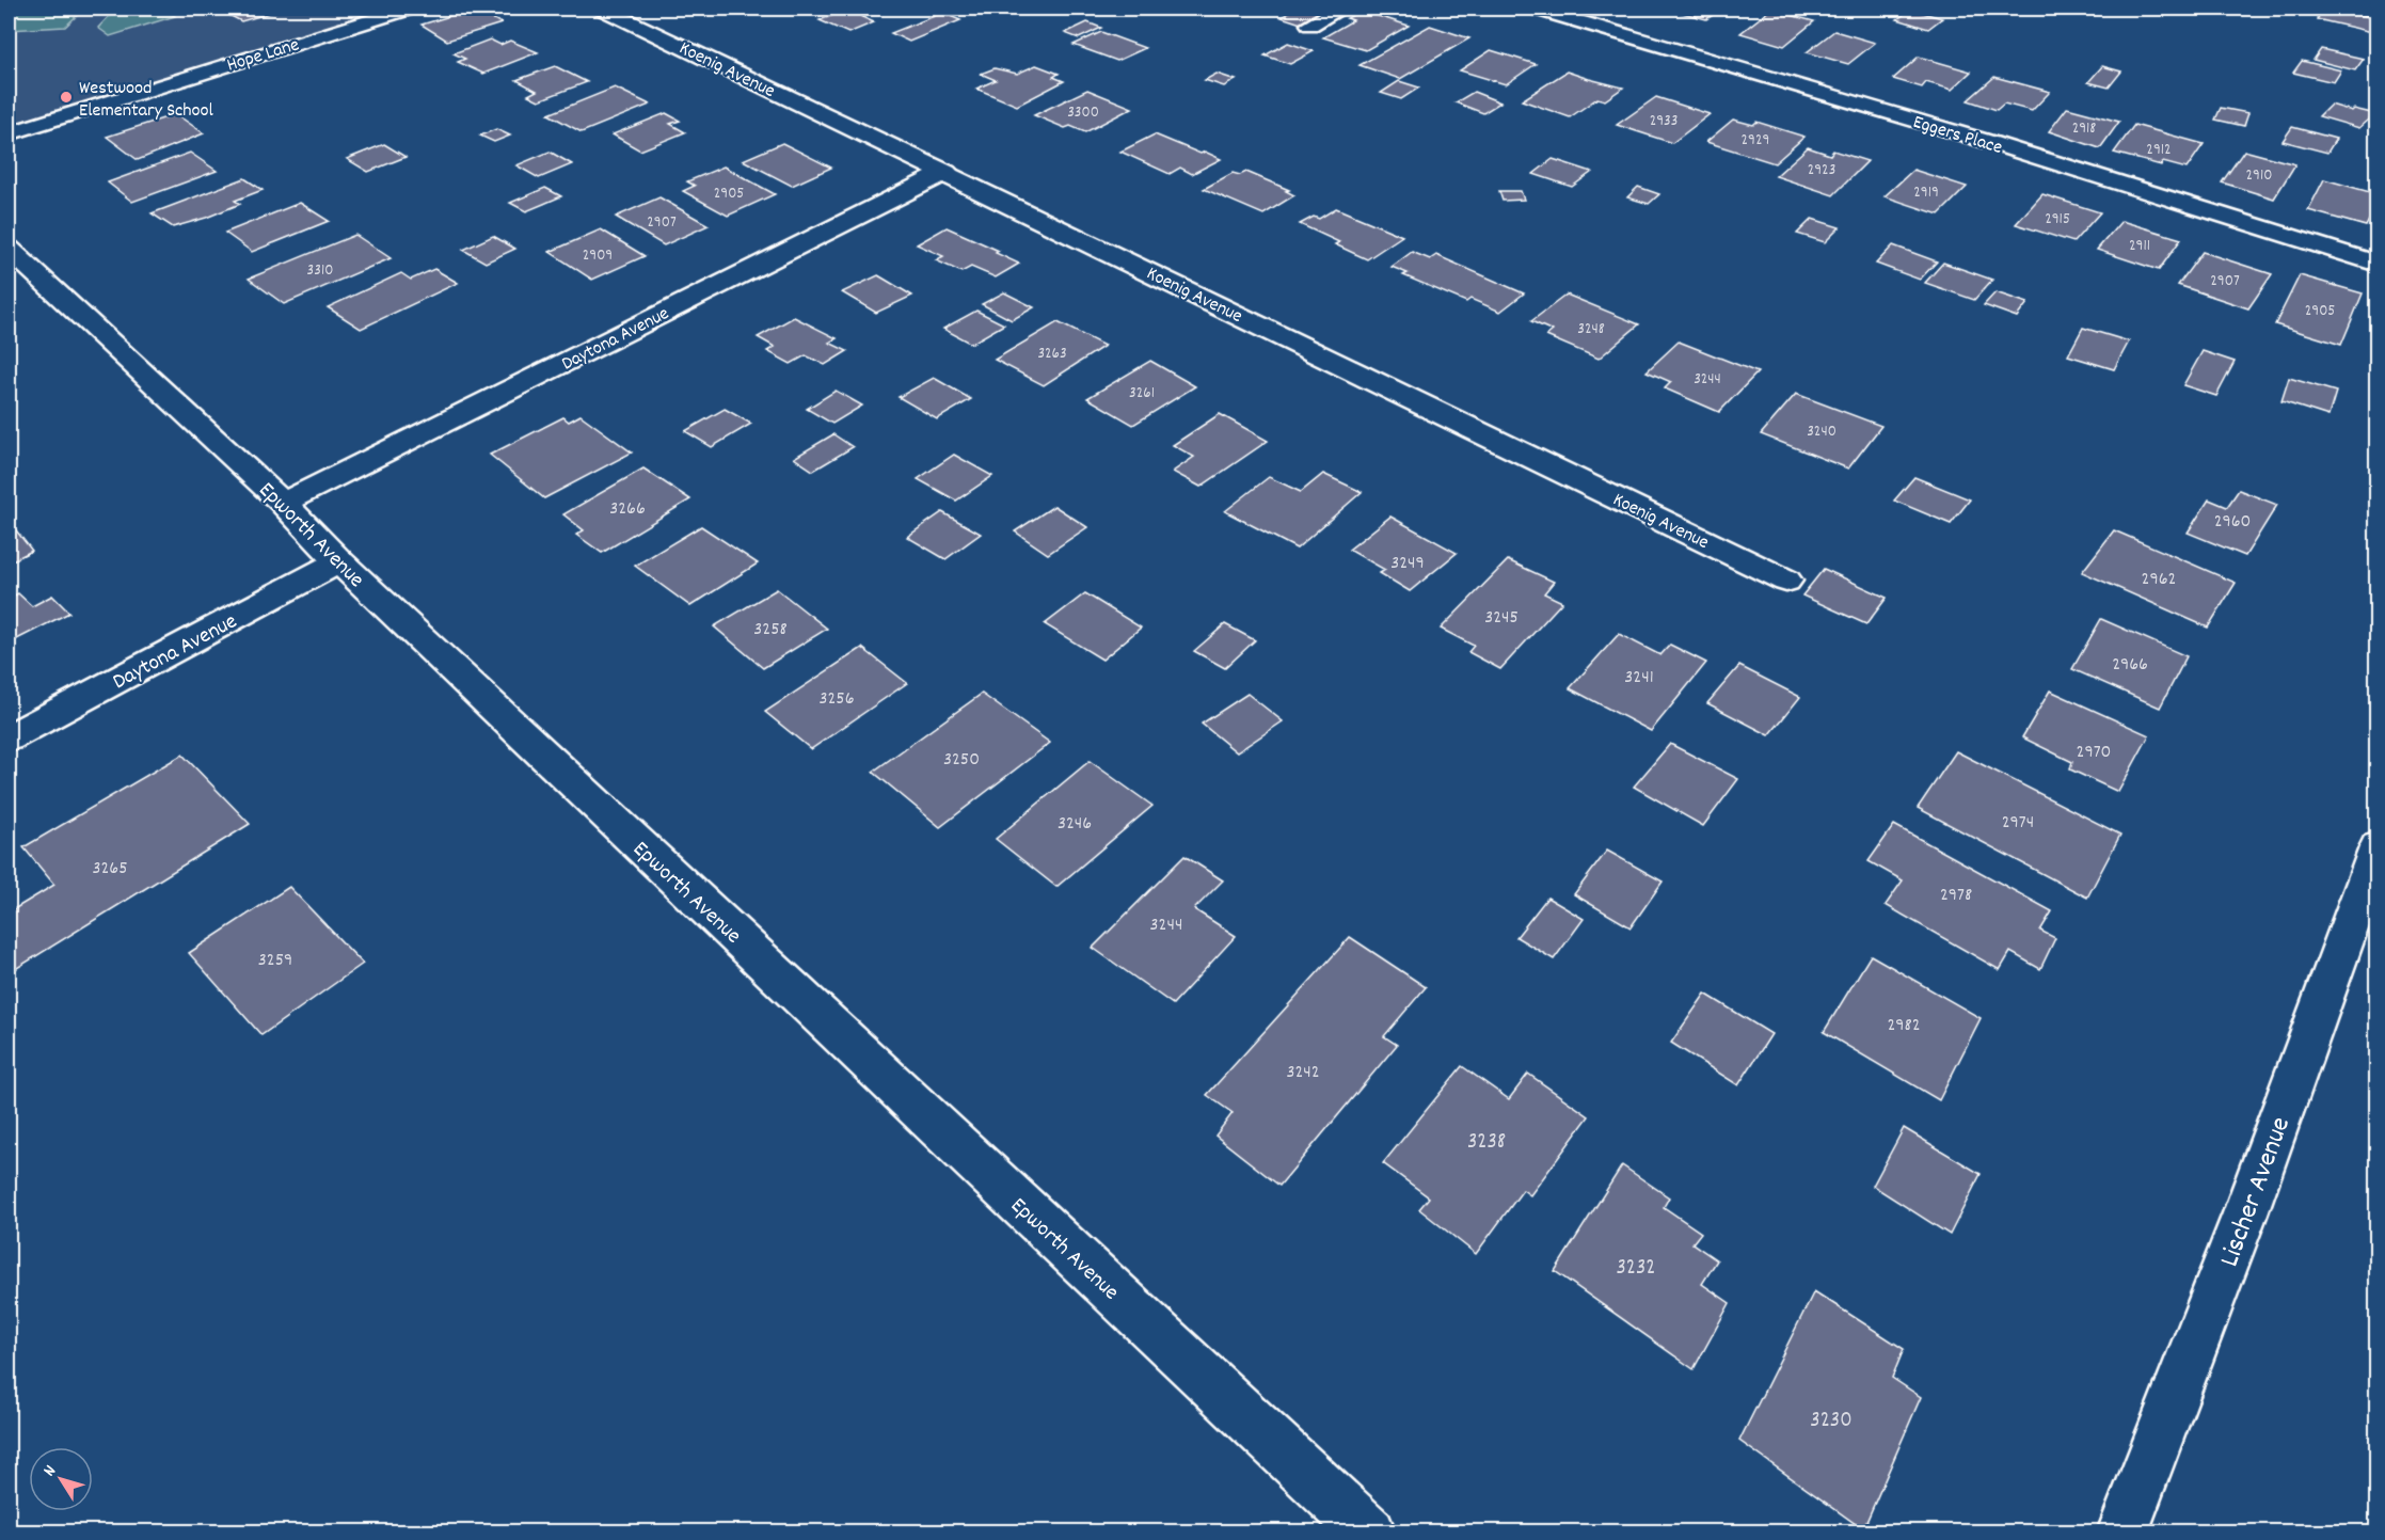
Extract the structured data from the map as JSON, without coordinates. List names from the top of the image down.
{
  "streets": {
    "street": [
      "Hope Lane",
      "Koenig Avenue",
      "Eggers Place",
      "Daytona Avenue",
      "Epworth Avenue",
      "Lischer Avenue"
    ]
  },
  "crossings": [
    ["Koenig Avenue", "Daytona Avenue"],
    ["Daytona Avenue", "Epworth Avenue"]
  ],
  "places": ["Westwood Elementary School"],
  "house_numbers": [
    "3300",
    "2933",
    "2918",
    "2929",
    "2912",
    "2923",
    "2910",
    "2919",
    "2905",
    "2915",
    "2907",
    "2911",
    "2909",
    "3310",
    "2907",
    "2905",
    "3248",
    "3263",
    "3244",
    "3261",
    "3240",
    "3266",
    "2960",
    "3249",
    "2962",
    "3245",
    "3258",
    "2966",
    "3241",
    "3256",
    "2970",
    "3250",
    "2974",
    "3246",
    "3265",
    "2978",
    "3244",
    "3259",
    "2982",
    "3242",
    "3238",
    "3232",
    "3230"
  ],
  "north": "top left"
}
